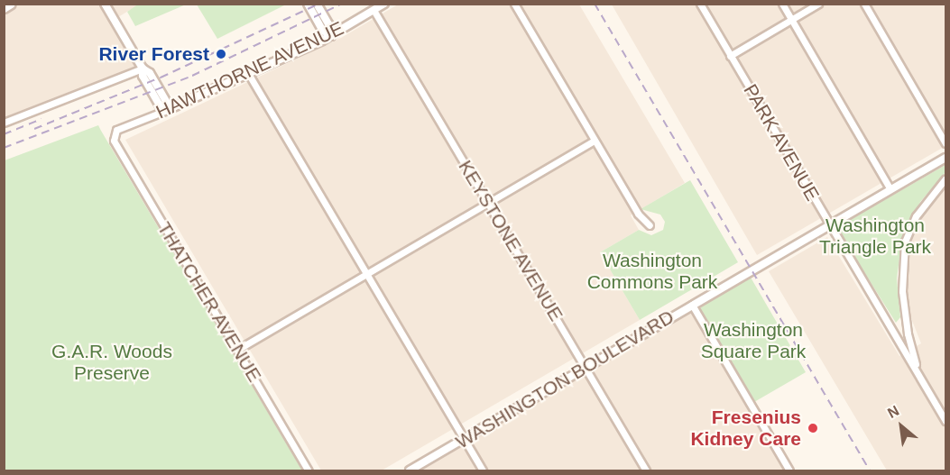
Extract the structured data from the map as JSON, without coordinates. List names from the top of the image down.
{
  "streets": {
    "street": [
      "HAWTHORNE AVENUE",
      "PARK AVENUE",
      "KEYSTONE AVENUE",
      "THATCHER AVENUE",
      "WASHINGTON BOULEVARD"
    ]
  },
  "crossings": [
    ["HAWTHORNE AVENUE", "KEYSTONE AVENUE"],
    ["HAWTHORNE AVENUE", "THATCHER AVENUE"],
    ["PARK AVENUE", "WASHINGTON BOULEVARD"],
    ["KEYSTONE AVENUE", "WASHINGTON BOULEVARD"]
  ],
  "parks": [
    "Washington Triangle Park",
    "Washington Commons Park",
    "Washington Square Park",
    "G.A.R. Woods Preserve"
  ],
  "places": ["River Forest", "Fresenius Kidney Care"],
  "north": "top left"
}
